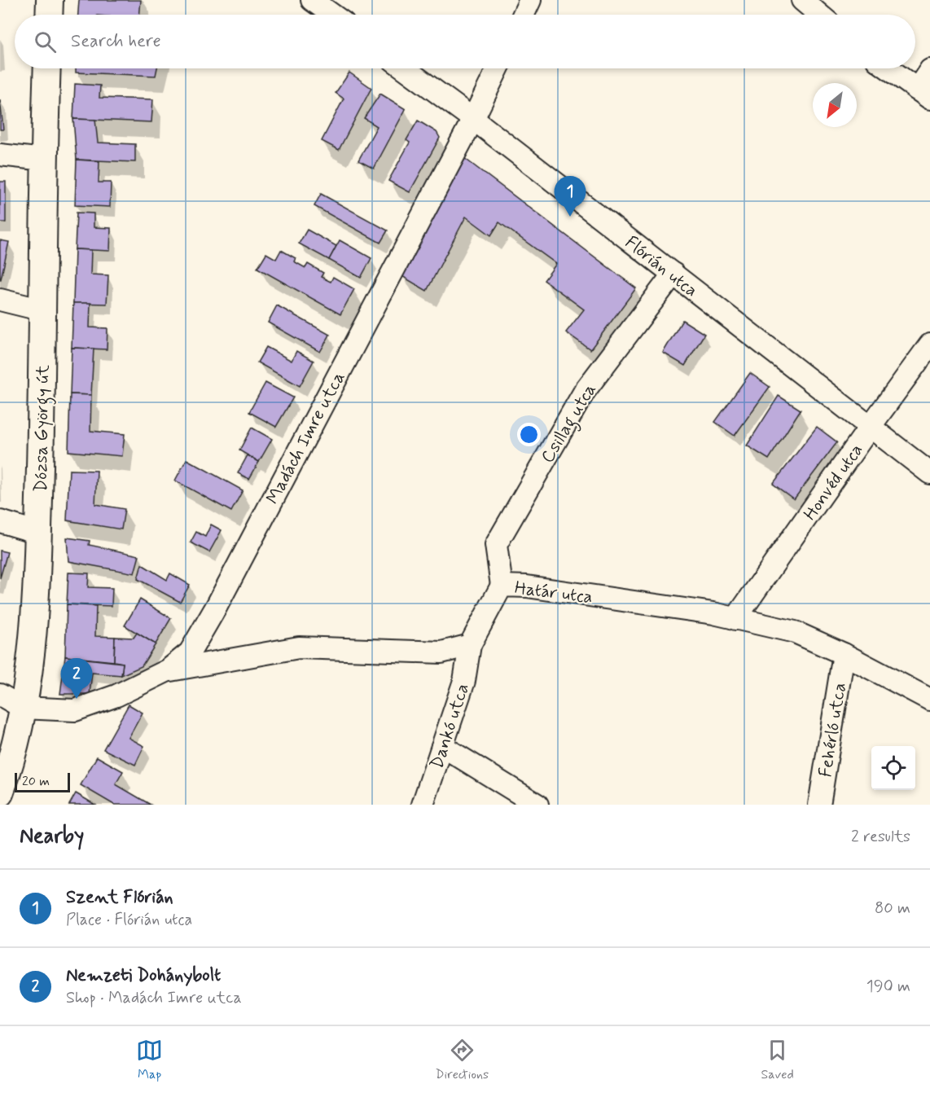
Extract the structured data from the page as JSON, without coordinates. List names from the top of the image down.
{
  "streets": {
    "main road": ["Dózsa György út"],
    "street": [
      "Flórián utca",
      "Csillag utca",
      "Madách Imre utca",
      "Honvéd utca",
      "Határ utca",
      "Dankó utca",
      "Fehérló utca"
    ]
  },
  "crossings": [
    ["Flórián utca", "Csillag utca"],
    ["Flórián utca", "Madách Imre utca"],
    ["Flórián utca", "Honvéd utca"],
    ["Csillag utca", "Határ utca"],
    ["Dózsa György út", "Madách Imre utca"],
    ["Honvéd utca", "Határ utca"],
    ["Határ utca", "Dankó utca"],
    ["Határ utca", "Fehérló utca"]
  ],
  "scale_bar": "20 m",
  "north": "bottom left",
  "page": {
    "search": "Search here",
    "pins": ["1", "2"],
    "scale": "20 m",
    "heading": ["Nearby", "2 results"],
    "list": [
      {
        "mark": "1",
        "name": "Szent Flórián",
        "note": "Place · Flórián utca",
        "value": "80 m"
      },
      {
        "mark": "2",
        "name": "Nemzeti Dohánybolt",
        "note": "Shop · Madách Imre utca",
        "value": "190 m"
      }
    ],
    "nav": ["Map", "Directions", "Saved"]
  }
}
